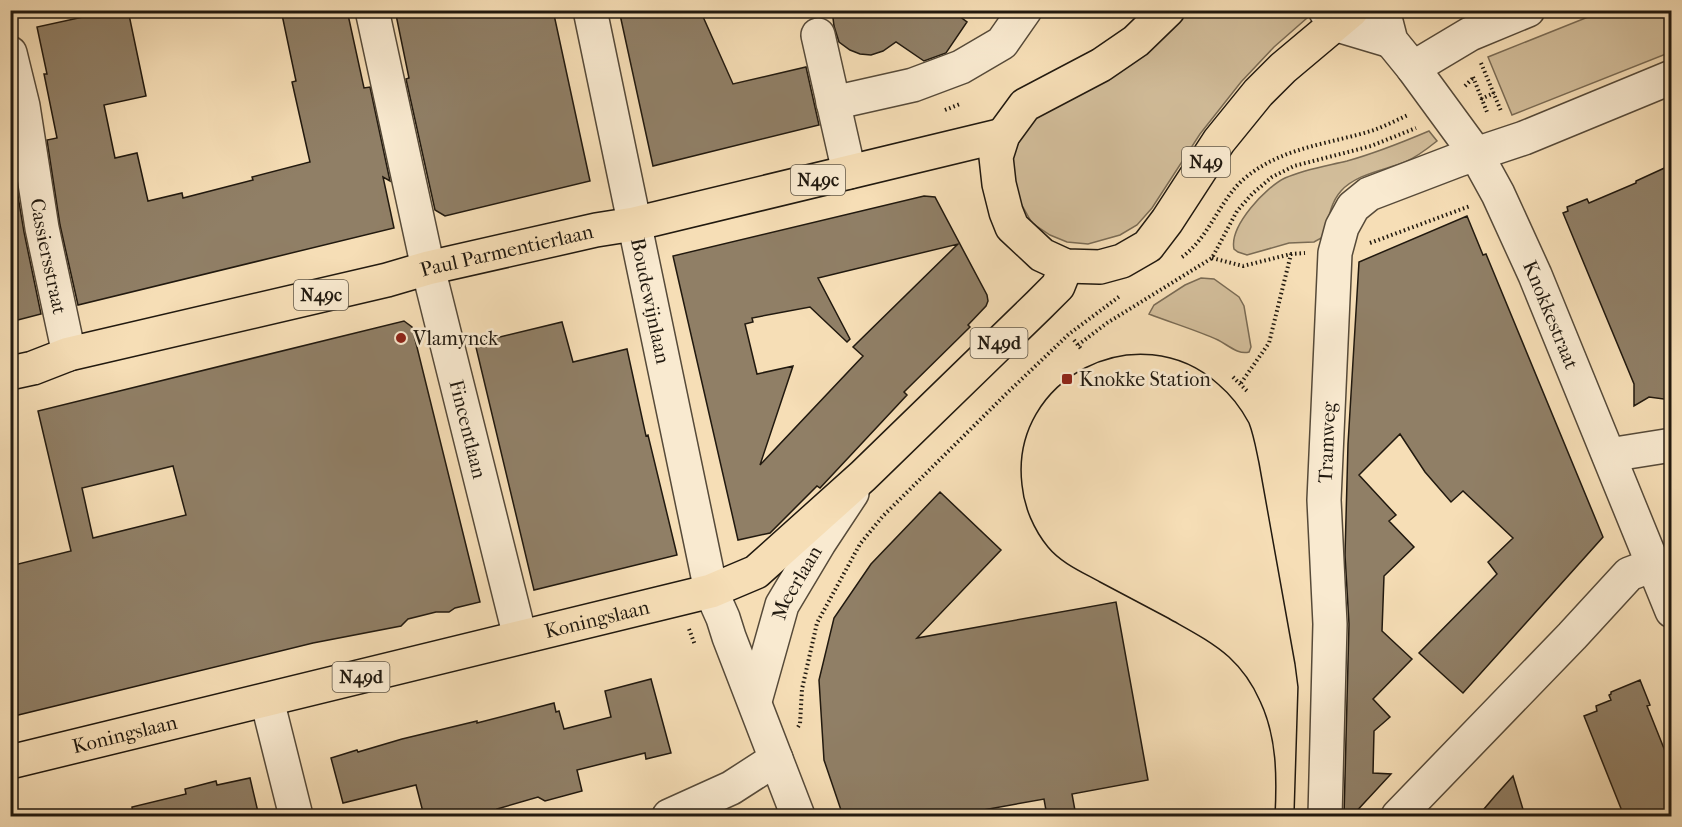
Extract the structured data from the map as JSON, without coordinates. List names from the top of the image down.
{
  "streets": {
    "main road": [
      "N49",
      "N49c",
      "Paul Parmentierlaan",
      "N49d",
      "Koningslaan"
    ],
    "street": [
      "Cassiersstraat",
      "Boudewijnlaan",
      "Knokkestraat",
      "Fincentlaan",
      "Tramweg",
      "Meerlaan"
    ]
  },
  "crossings": [
    ["N49", "Paul Parmentierlaan"],
    ["N49", "Knokkestraat"],
    ["N49", "Koningslaan"],
    ["Paul Parmentierlaan", "Cassiersstraat"],
    ["Paul Parmentierlaan", "Boudewijnlaan"],
    ["Paul Parmentierlaan", "Fincentlaan"],
    ["Boudewijnlaan", "Koningslaan"],
    ["Knokkestraat", "Tramweg"],
    ["Fincentlaan", "Koningslaan"],
    ["Meerlaan", "Koningslaan"]
  ],
  "places": {
    "other": ["Vlamynck"],
    "transit": ["Knokke Station"]
  }
}
